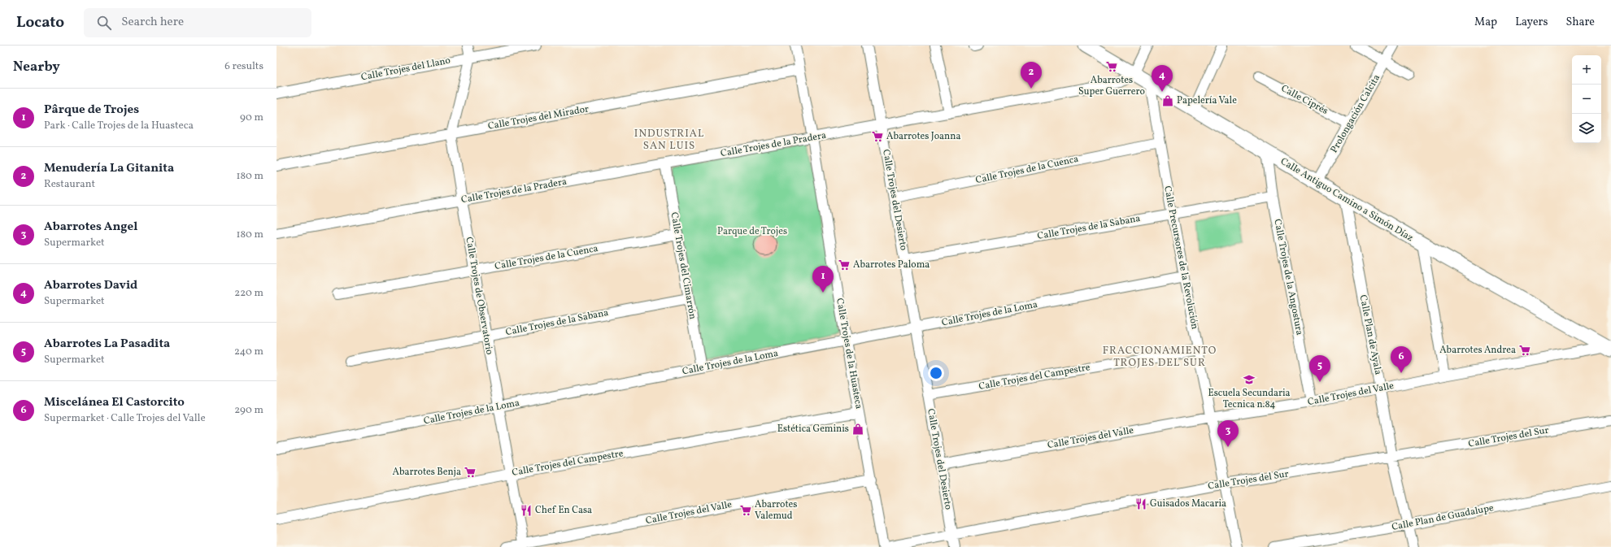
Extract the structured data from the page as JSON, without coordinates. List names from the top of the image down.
{
  "streets": {
    "main road": ["Calle Antiguo Camino a Simón Díaz"],
    "street": [
      "Calle Trojes del Llano",
      "Calle Ciprés",
      "Prolongación Calcita",
      "Calle Trojes del Mirador",
      "Calle Trojes de la Pradera",
      "Calle Trojes de la Cuenca",
      "Calle Trojes del Desierto",
      "Calle Trojes de la Sabana",
      "Calle Precursores de la Revolución",
      "Calle Trojes del Cimarrón",
      "Calle Trojes de la Angostura",
      "Calle Trojes de Observatorio",
      "Calle Trojes de la Loma",
      "Calle Plan de Ayala",
      "Calle Trojes de la Huasteca",
      "Calle Trojes del Campestre",
      "Calle Trojes del Valle",
      "Calle Trojes del Sur",
      "Calle Plan de Guadalupe"
    ]
  },
  "crossings": [
    ["Calle Trojes del Llano", "Calle Trojes de Observatorio"],
    ["Calle Ciprés", "Prolongación Calcita"],
    ["Prolongación Calcita", "Calle Antiguo Camino a Simón Díaz"],
    ["Calle Trojes del Mirador", "Calle Trojes de Observatorio"],
    ["Calle Trojes del Mirador", "Calle Trojes de la Huasteca"],
    ["Calle Trojes de la Pradera", "Calle Trojes del Desierto"],
    ["Calle Trojes de la Pradera", "Calle Antiguo Camino a Simón Díaz"],
    ["Calle Trojes de la Pradera", "Calle Trojes del Cimarrón"],
    ["Calle Trojes de la Pradera", "Calle Trojes de Observatorio"],
    ["Calle Trojes de la Pradera", "Calle Trojes de la Huasteca"],
    ["Calle Trojes de la Cuenca", "Calle Trojes del Desierto"],
    ["Calle Trojes de la Cuenca", "Calle Precursores de la Revolución"],
    ["Calle Trojes de la Cuenca", "Calle Trojes del Cimarrón"],
    ["Calle Trojes de la Cuenca", "Calle Trojes de Observatorio"],
    ["Calle Trojes del Desierto", "Calle Trojes de la Sabana"],
    ["Calle Trojes del Desierto", "Calle Trojes de la Loma"],
    ["Calle Trojes del Desierto", "Calle Trojes del Campestre"],
    ["Calle Trojes del Desierto", "Calle Trojes del Valle"],
    ["Calle Trojes del Desierto", "Calle Trojes del Sur"],
    ["Calle Antiguo Camino a Simón Díaz", "Calle Precursores de la Revolución"],
    ["Calle Antiguo Camino a Simón Díaz", "Calle Trojes de la Angostura"],
    ["Calle Antiguo Camino a Simón Díaz", "Calle Plan de Ayala"],
    ["Calle Antiguo Camino a Simón Díaz", "Calle Trojes del Valle"],
    ["Calle Trojes de la Sabana", "Calle Precursores de la Revolución"],
    ["Calle Trojes de la Sabana", "Calle Trojes del Cimarrón"],
    ["Calle Trojes de la Sabana", "Calle Trojes de la Angostura"],
    ["Calle Trojes de la Sabana", "Calle Trojes de Observatorio"],
    ["Calle Precursores de la Revolución", "Calle Trojes de la Loma"],
    ["Calle Precursores de la Revolución", "Calle Trojes del Campestre"],
    ["Calle Precursores de la Revolución", "Calle Trojes del Valle"],
    ["Calle Precursores de la Revolución", "Calle Trojes del Sur"],
    ["Calle Trojes del Cimarrón", "Calle Trojes de la Loma"],
    ["Calle Trojes de la Angostura", "Calle Trojes del Valle"],
    ["Calle Trojes de Observatorio", "Calle Trojes de la Loma"],
    ["Calle Trojes de Observatorio", "Calle Trojes del Campestre"],
    ["Calle Trojes de Observatorio", "Calle Trojes del Valle"],
    ["Calle Trojes de la Loma", "Calle Trojes de la Huasteca"],
    ["Calle Plan de Ayala", "Calle Trojes del Valle"],
    ["Calle Plan de Ayala", "Calle Trojes del Sur"],
    ["Calle Plan de Ayala", "Calle Plan de Guadalupe"],
    ["Calle Trojes de la Huasteca", "Calle Trojes del Campestre"],
    ["Calle Trojes de la Huasteca", "Calle Trojes del Valle"]
  ],
  "districts": ["INDUSTRIAL SAN LUIS", "FRACCIONAMIENTO TROJES DEL SUR"],
  "parks": ["Parque de Trojes"],
  "places": {
    "supermarket": [
      "Abarrotes Super Guerrero",
      "Abarrotes Joanna",
      "Abarrotes Paloma",
      "Abarrotes Andrea",
      "Abarrotes Benja",
      "Abarrotes Valemud"
    ],
    "shop": ["Papelería Vale", "Estética Geminis"],
    "school or university": ["Escuela Secundaria Tecnica n.84"],
    "restaurant": ["Guisados Macaria", "Chef En Casa"]
  },
  "page": {
    "header": "Locato",
    "search": "Search here",
    "nav": ["Map", "Layers", "Share"],
    "heading": ["Nearby", "6 results"],
    "map_buttons": ["+", "−"],
    "pins": [
      "2",
      "4",
      "1",
      "6",
      "5",
      "3"
    ],
    "list": [
      {
        "mark": "1",
        "name": "Pârque de Trojes",
        "note": "Park · Calle Trojes de la Huasteca",
        "value": "90 m"
      },
      {
        "mark": "2",
        "name": "Menudería La Gitanita",
        "note": "Restaurant",
        "value": "180 m"
      },
      {
        "mark": "3",
        "name": "Abarrotes Angel",
        "note": "Supermarket",
        "value": "180 m"
      },
      {
        "mark": "4",
        "name": "Abarrotes David",
        "note": "Supermarket",
        "value": "220 m"
      },
      {
        "mark": "5",
        "name": "Abarrotes La Pasadita",
        "note": "Supermarket",
        "value": "240 m"
      },
      {
        "mark": "6",
        "name": "Miscelánea El Castorcito",
        "note": "Supermarket · Calle Trojes del Valle",
        "value": "290 m"
      }
    ]
  }
}
